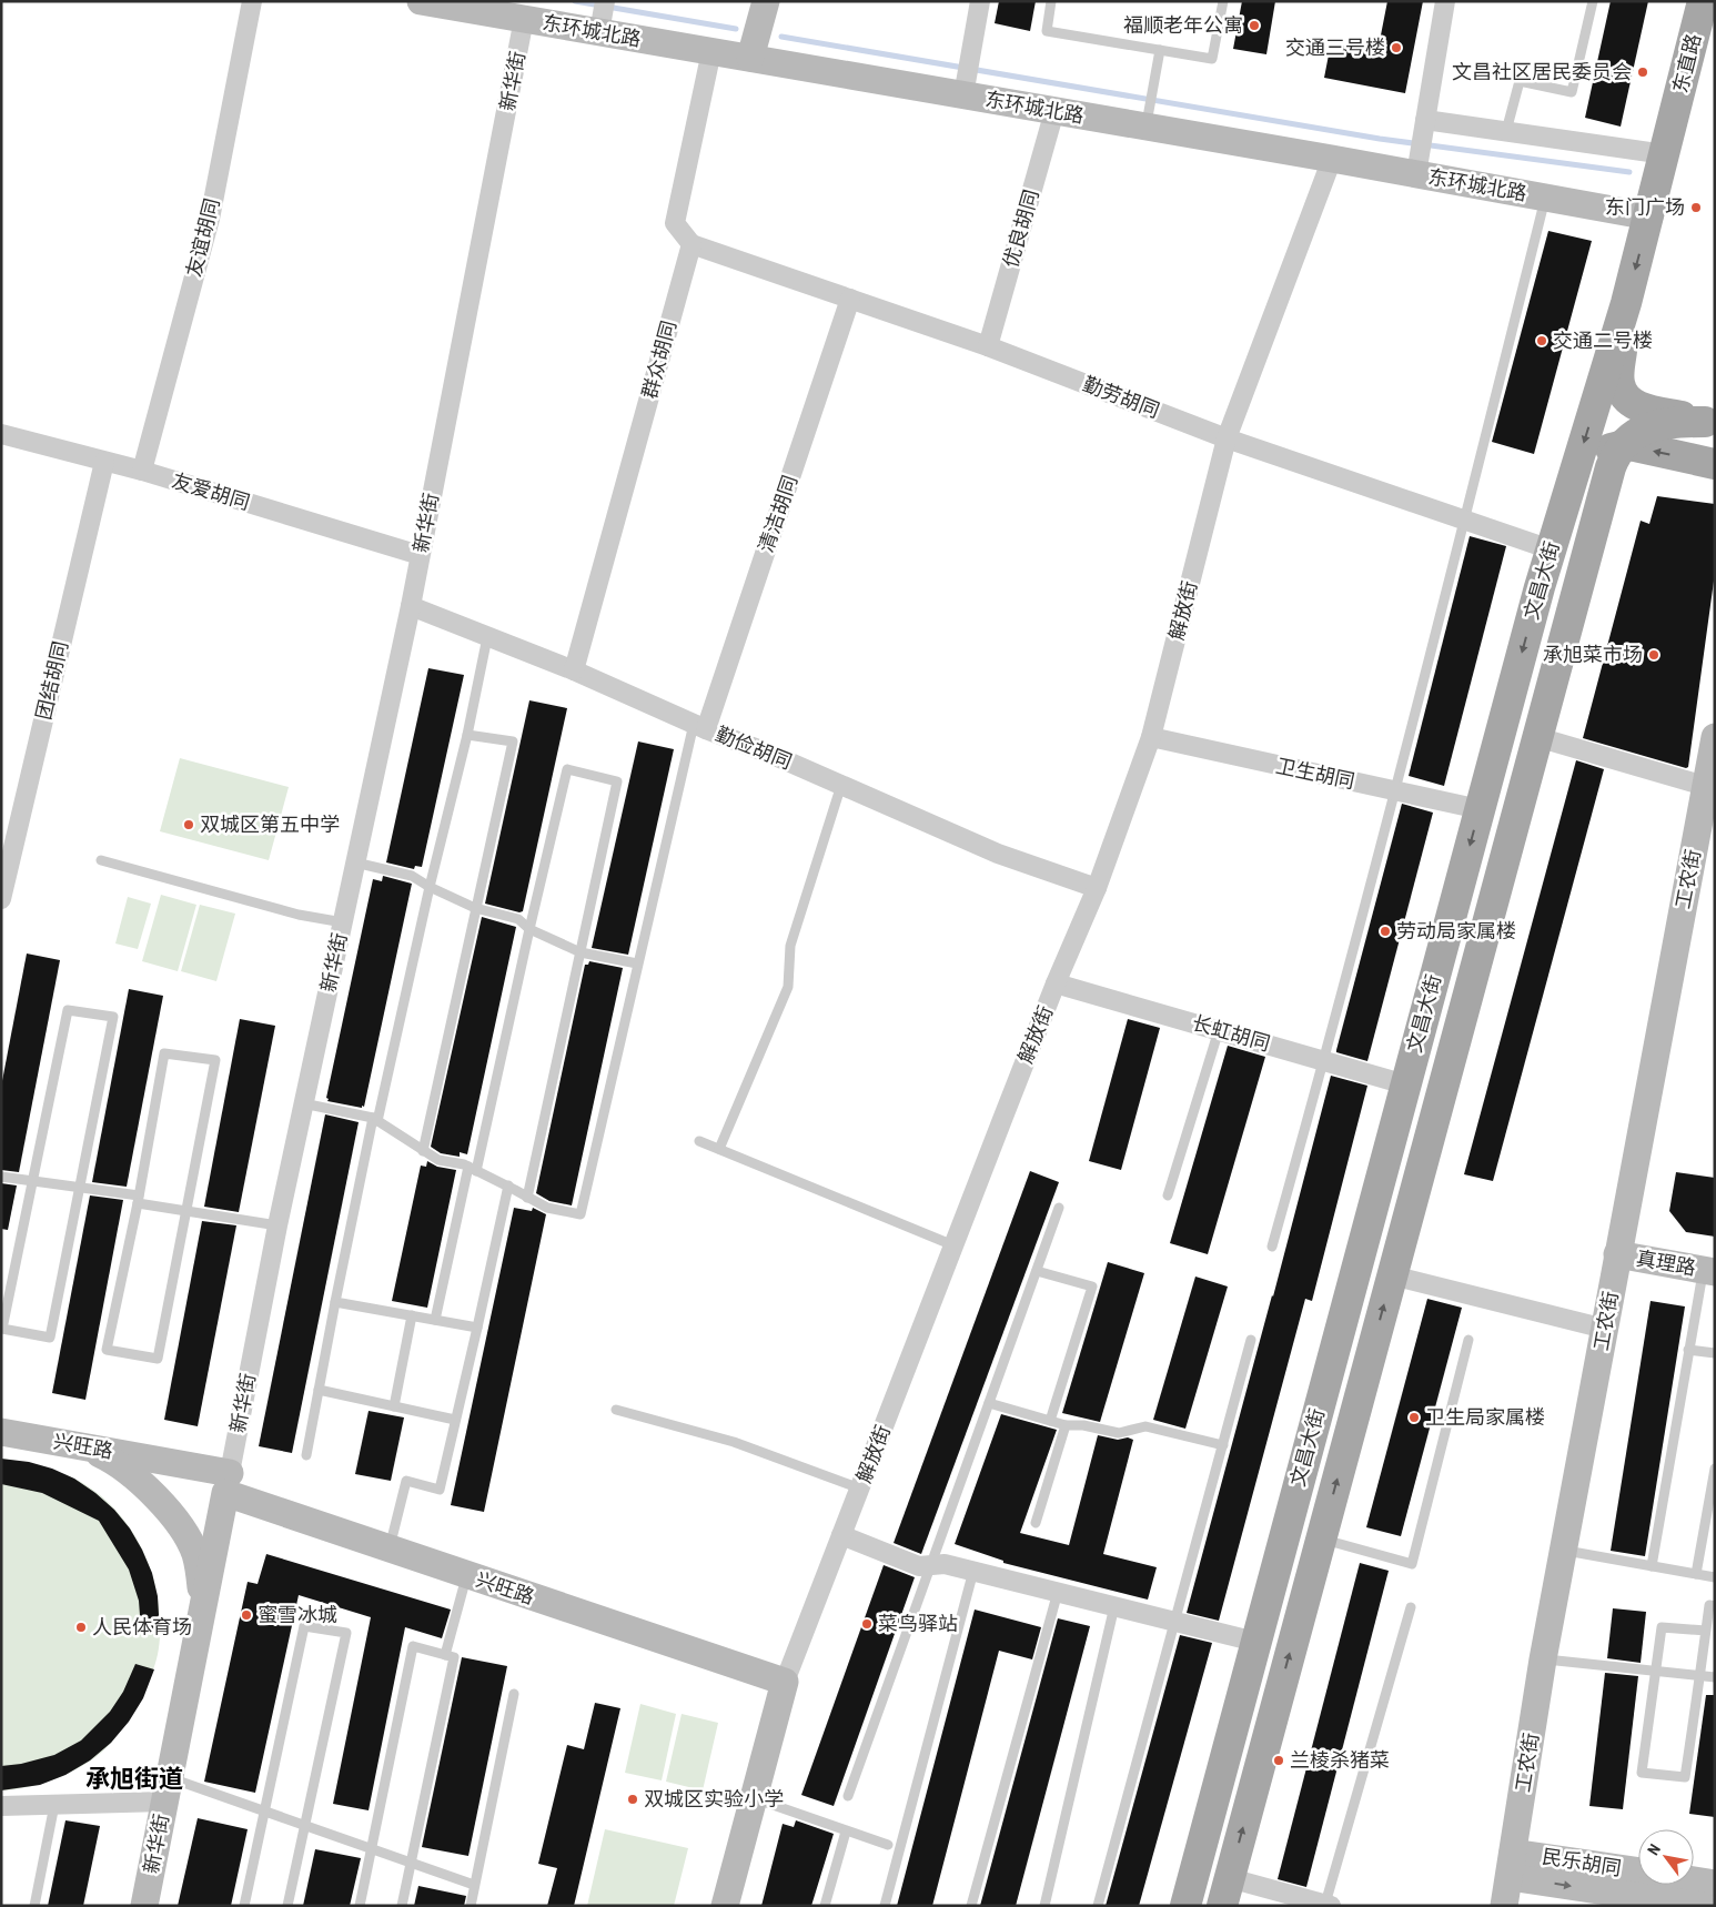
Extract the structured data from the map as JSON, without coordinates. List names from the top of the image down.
{
  "streets": {
    "main road": [
      "东环城北路",
      "东直路",
      "新华街",
      "文昌大街",
      "解放街",
      "工农街",
      "真理路",
      "兴旺路",
      "民乐胡同"
    ],
    "street": [
      "优良胡同",
      "友谊胡同",
      "群众胡同",
      "勤劳胡同",
      "友爱胡同",
      "清洁胡同",
      "团结胡同",
      "勤俭胡同",
      "卫生胡同",
      "长虹胡同"
    ]
  },
  "crossings": [
    ["东环城北路", "新华街"],
    ["东环城北路", "优良胡同"],
    ["东环城北路", "文昌大街"],
    ["东环城北路", "解放街"],
    ["东直路", "文昌大街"],
    ["新华街", "友爱胡同"],
    ["新华街", "勤俭胡同"],
    ["新华街", "兴旺路"],
    ["优良胡同", "勤劳胡同"],
    ["友谊胡同", "友爱胡同"],
    ["群众胡同", "勤劳胡同"],
    ["群众胡同", "勤俭胡同"],
    ["勤劳胡同", "清洁胡同"],
    ["勤劳胡同", "文昌大街"],
    ["勤劳胡同", "解放街"],
    ["友爱胡同", "团结胡同"],
    ["清洁胡同", "勤俭胡同"],
    ["文昌大街", "卫生胡同"],
    ["文昌大街", "长虹胡同"],
    ["解放街", "勤俭胡同"],
    ["解放街", "卫生胡同"],
    ["解放街", "长虹胡同"],
    ["解放街", "兴旺路"],
    ["工农街", "真理路"],
    ["工农街", "民乐胡同"]
  ],
  "districts": ["承旭街道"],
  "places": [
    "福顺老年公寓",
    "交通三号楼",
    "文昌社区居民委员会",
    "东门广场",
    "交通二号楼",
    "承旭菜市场",
    "双城区第五中学",
    "劳动局家属楼",
    "卫生局家属楼",
    "蜜雪冰城",
    "菜鸟驿站",
    "人民体育场",
    "兰棱杀猪菜",
    "双城区实验小学"
  ],
  "north": "top left"
}
